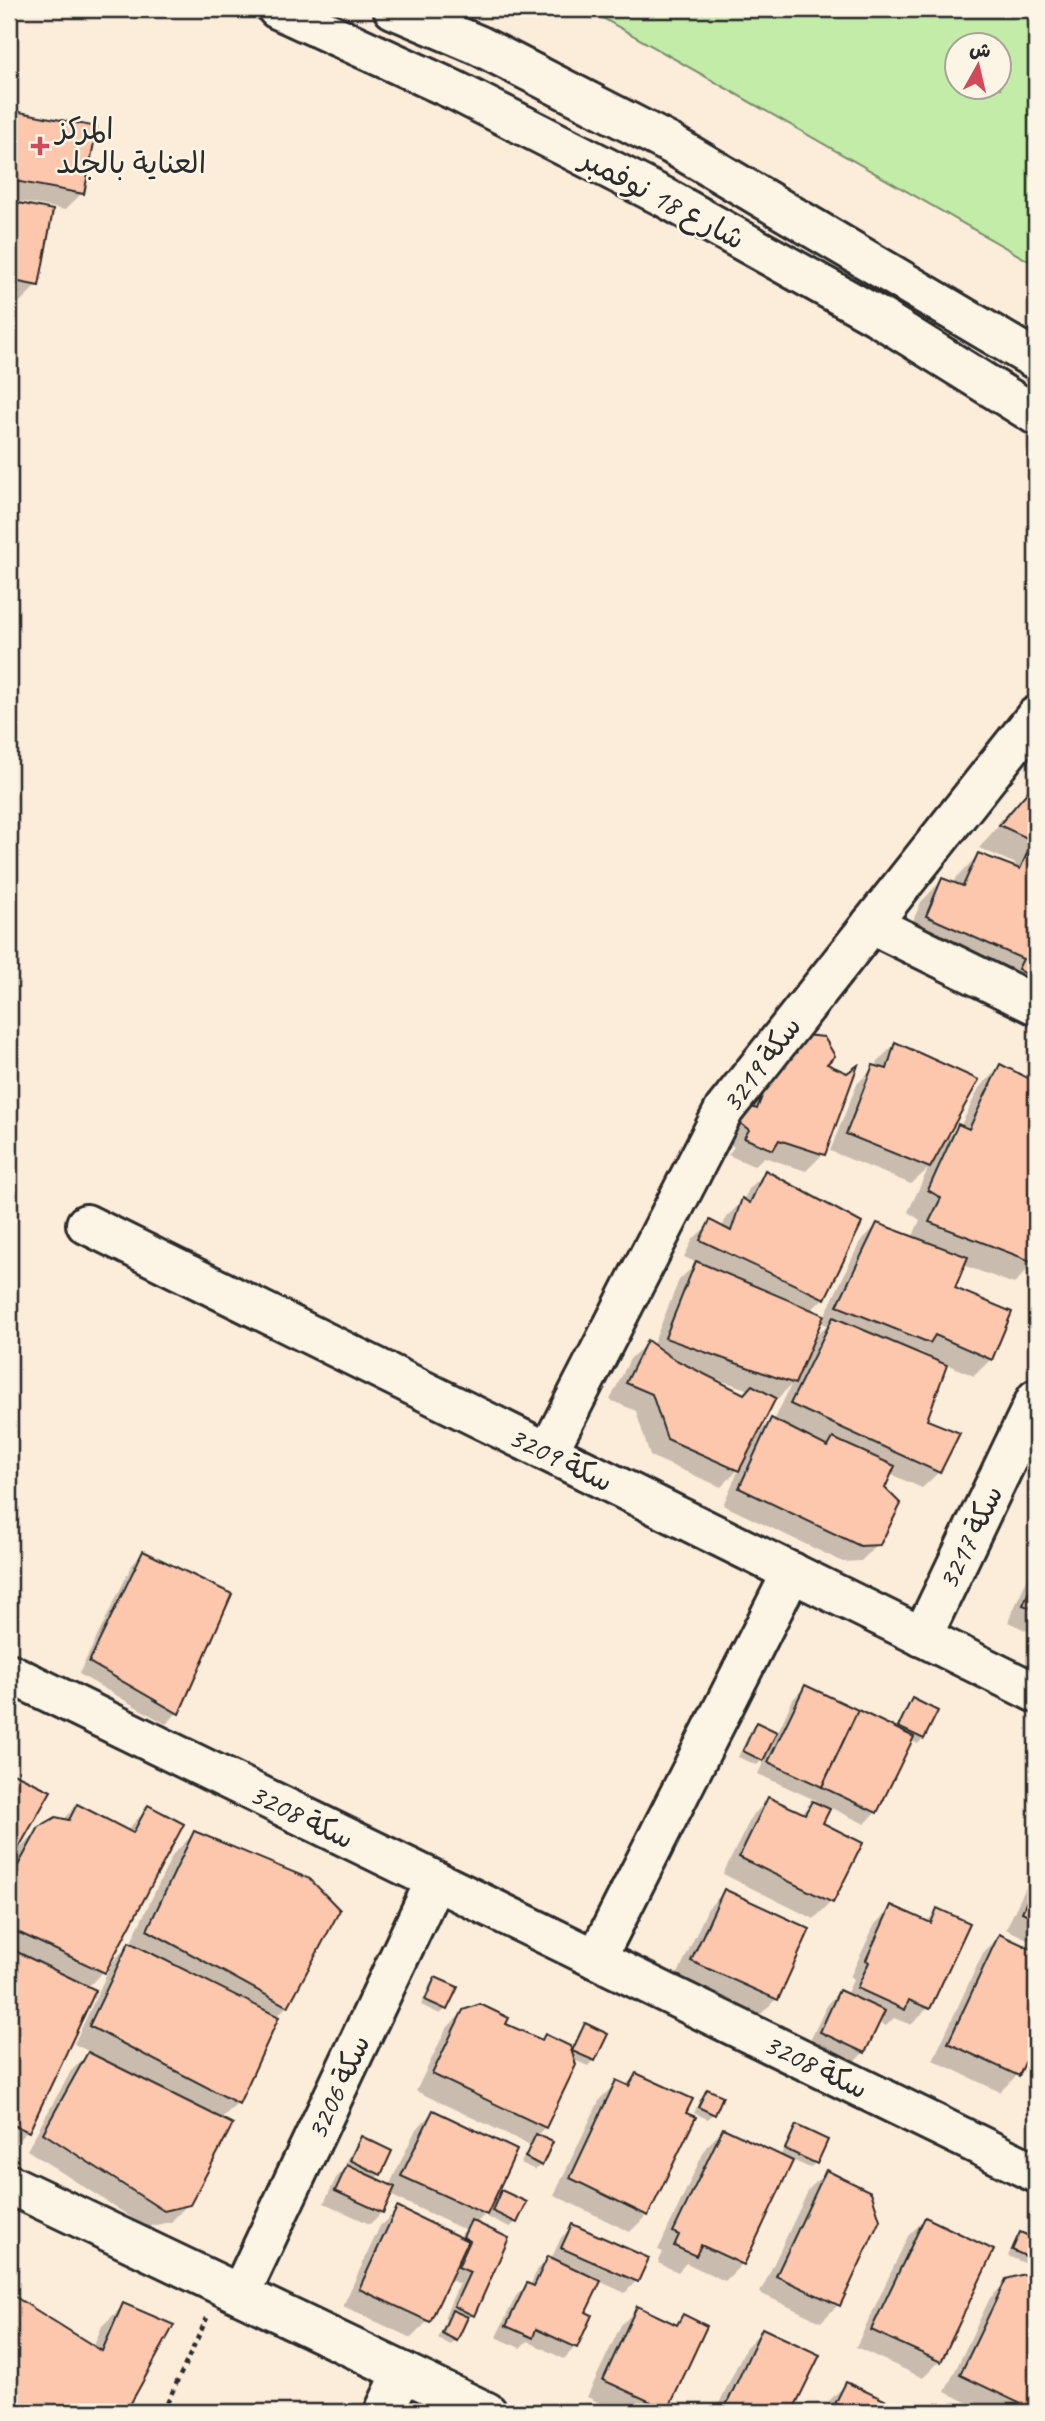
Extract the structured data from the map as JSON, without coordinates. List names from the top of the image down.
{
  "streets": {
    "street": [
      "شارع 18 نوفمبر",
      "سكة 3219",
      "سكة 3209",
      "سكة 3217",
      "سكة 3208",
      "سكة 3206"
    ]
  },
  "crossings": [
    ["سكة 3219", "سكة 3209"],
    ["سكة 3209", "سكة 3217"],
    ["سكة 3208", "سكة 3206"]
  ],
  "places": {
    "health": ["المركز العناية بالجلد"]
  },
  "north": "top"
}
